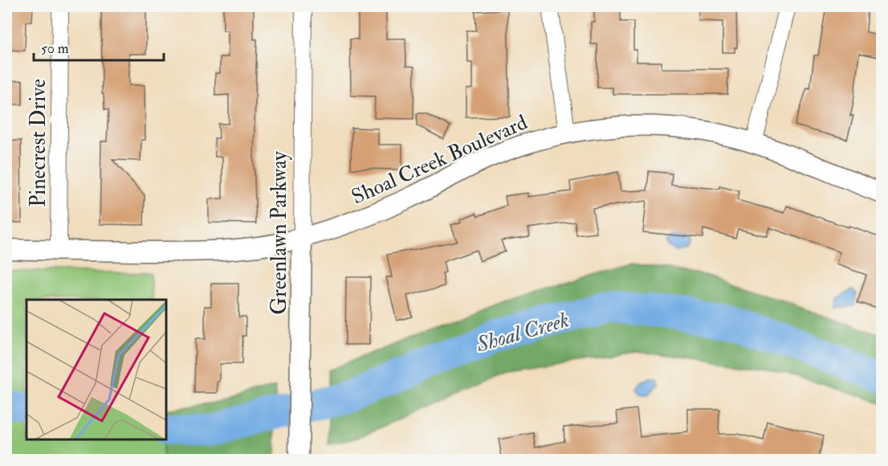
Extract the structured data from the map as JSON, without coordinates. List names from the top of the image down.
{
  "streets": {
    "street": ["Pinecrest Drive", "Shoal Creek Boulevard", "Greenlawn Parkway"]
  },
  "crossings": [
    ["Pinecrest Drive", "Shoal Creek Boulevard"],
    ["Shoal Creek Boulevard", "Greenlawn Parkway"]
  ],
  "water": ["Shoal Creek"],
  "scale_bar": "50 m"
}
